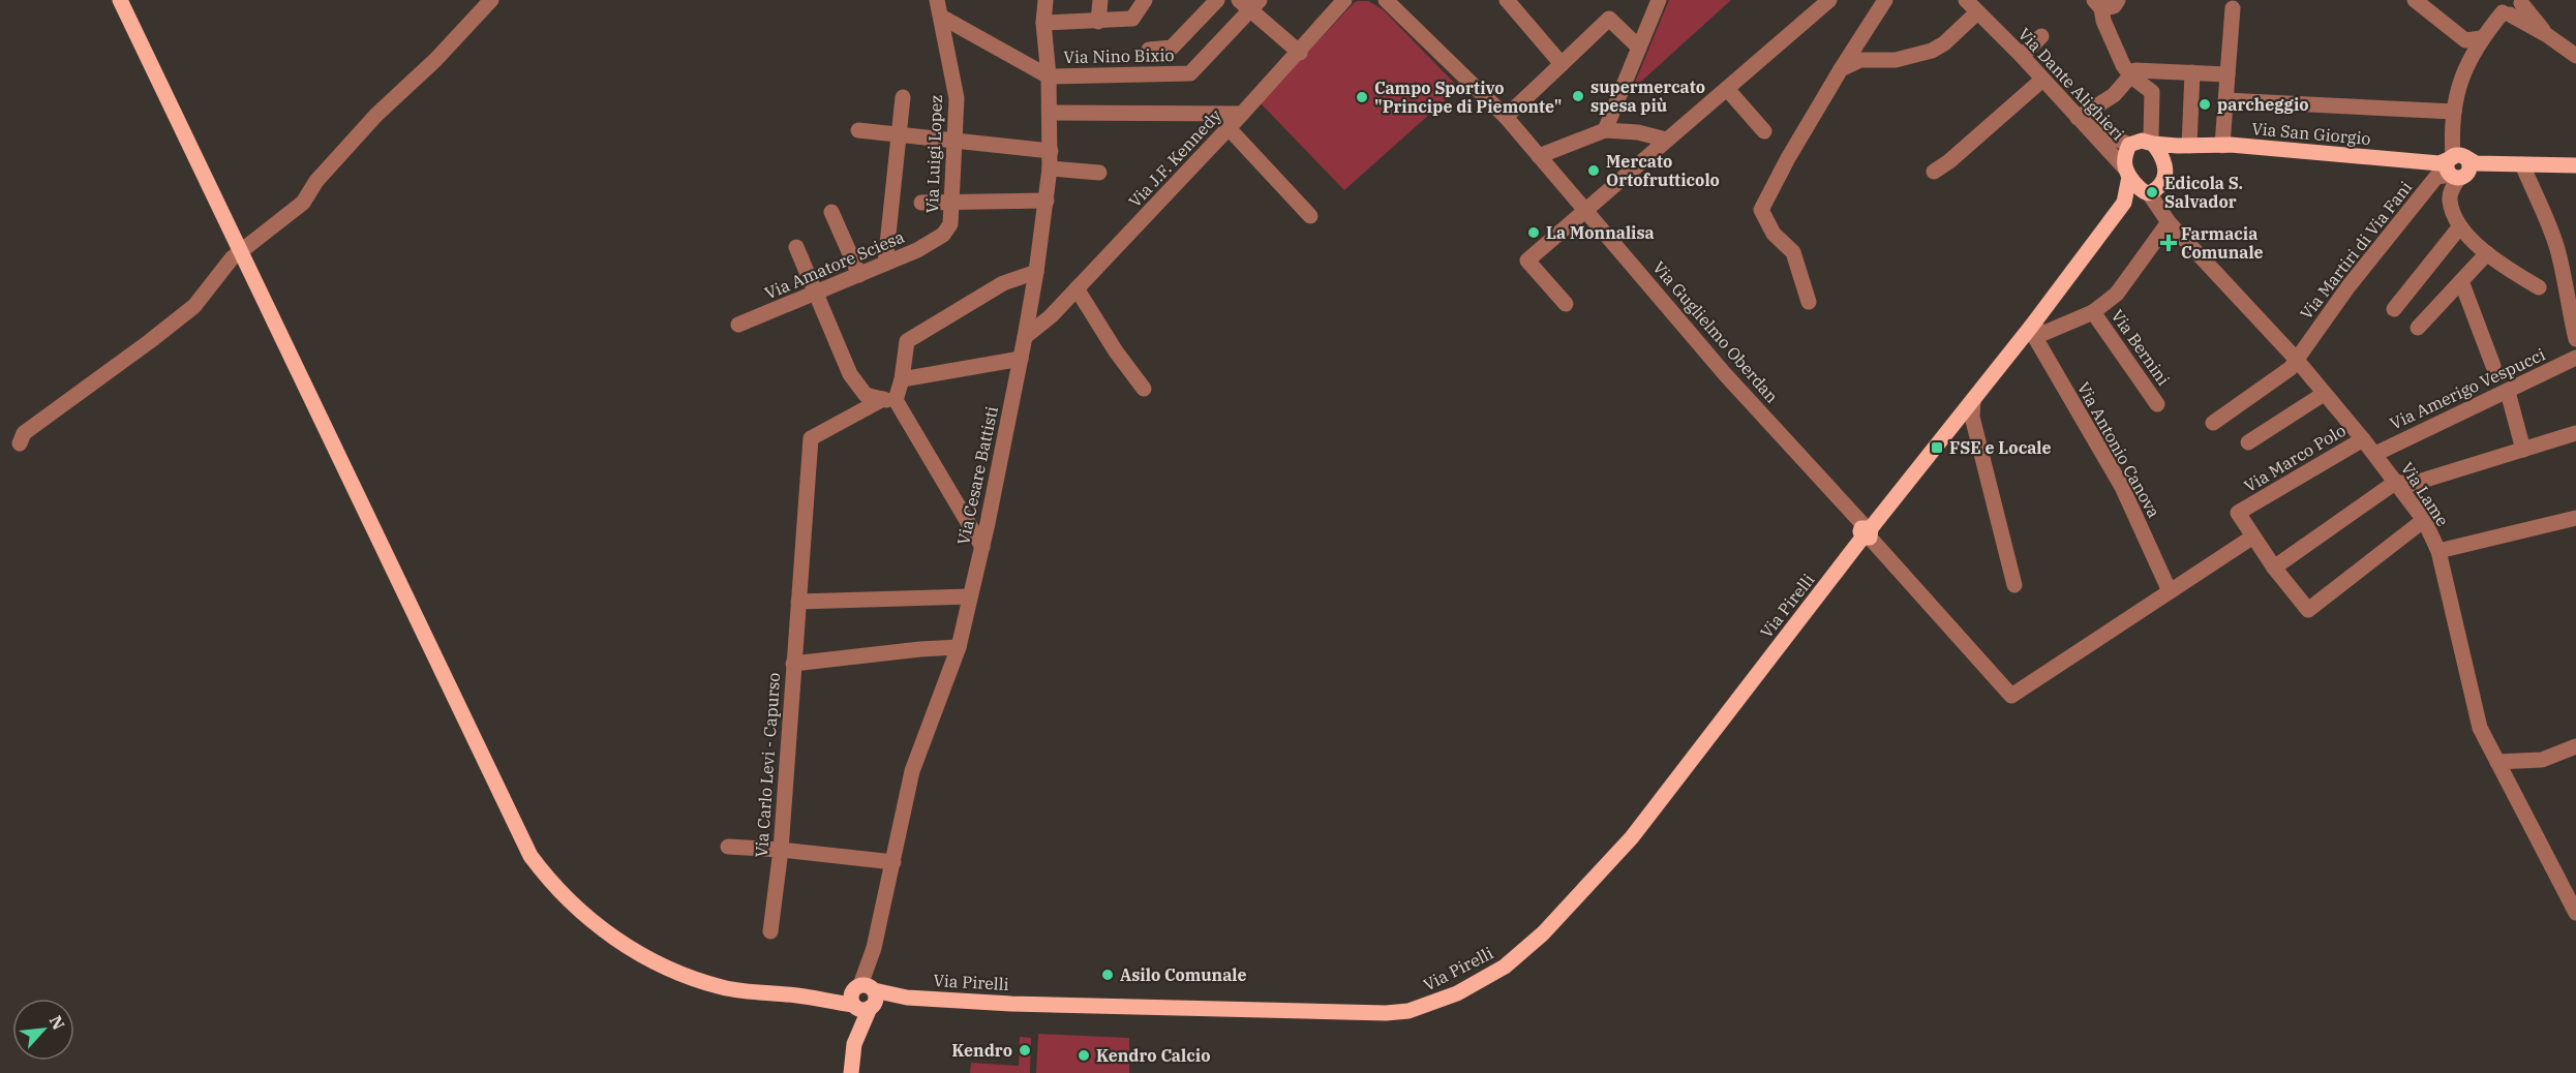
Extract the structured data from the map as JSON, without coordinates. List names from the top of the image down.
{
  "streets": {
    "main road": ["Via San Giorgio", "Via Pirelli"],
    "street": [
      "Via Nino Bixio",
      "Via Dante Alighieri",
      "Via Luigi Lopez",
      "Via J.F. Kennedy",
      "Via Martiri di Via Fani",
      "Via Amatore Sciesa",
      "Via Guglielmo Oberdan",
      "Via Bernini",
      "Via Amerigo Vespucci",
      "Via Antonio Canova",
      "Via Marco Polo",
      "Via Cesare Battisti",
      "Via Lame",
      "Via Carlo Levi - Capurso"
    ]
  },
  "crossings": [
    ["Via Nino Bixio", "Via Cesare Battisti"],
    ["Via Dante Alighieri", "Via San Giorgio"],
    ["Via Dante Alighieri", "Via Lame"],
    ["Via Dante Alighieri", "Via Pirelli"],
    ["Via San Giorgio", "Via Martiri di Via Fani"],
    ["Via San Giorgio", "Via Lame"],
    ["Via San Giorgio", "Via Pirelli"],
    ["Via Luigi Lopez", "Via Amatore Sciesa"],
    ["Via J.F. Kennedy", "Via Cesare Battisti"],
    ["Via Martiri di Via Fani", "Via Lame"],
    ["Via Guglielmo Oberdan", "Via Antonio Canova"],
    ["Via Guglielmo Oberdan", "Via Pirelli"],
    ["Via Amerigo Vespucci", "Via Lame"],
    ["Via Antonio Canova", "Via Pirelli"],
    ["Via Marco Polo", "Via Lame"],
    ["Via Cesare Battisti", "Via Pirelli"],
    ["Via Lame", "Via Pirelli"]
  ],
  "places": {
    "other": [
      "supermercato spesa più",
      "Campo Sportivo \"Principe di Piemonte\"",
      "parcheggio",
      "Mercato Ortofrutticolo",
      "Edicola S. Salvador",
      "La Monnalisa",
      "Asilo Comunale",
      "Kendro",
      "Kendro Calcio"
    ],
    "health": ["Farmacia Comunale"],
    "transit": ["FSE e Locale"]
  },
  "north": "top right"
}
